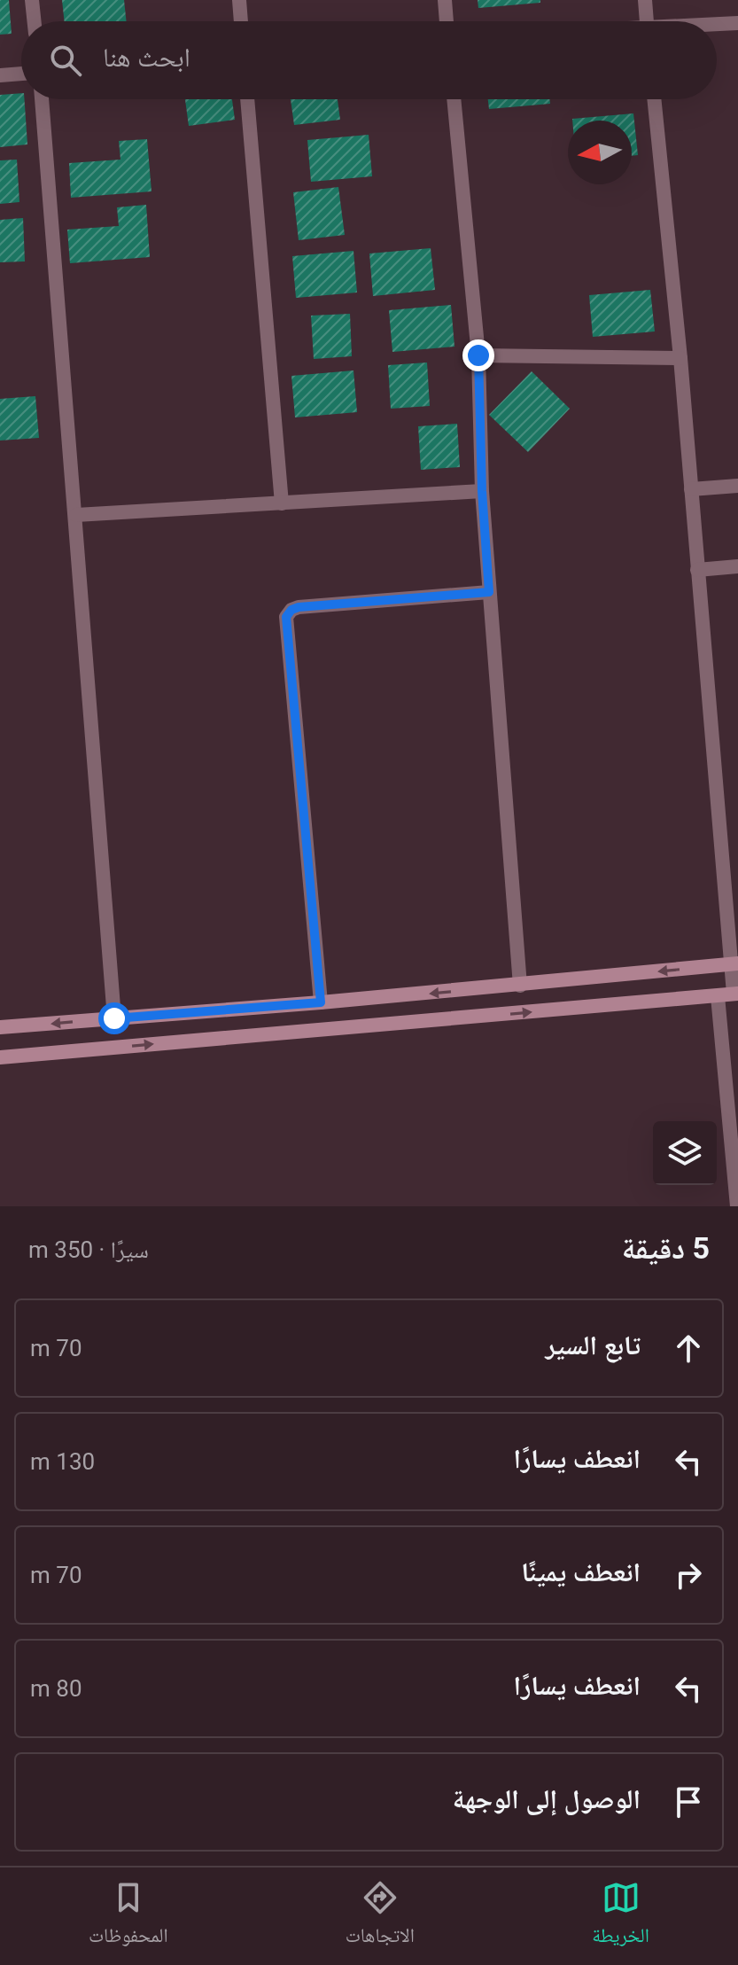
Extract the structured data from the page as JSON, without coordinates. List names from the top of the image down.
{
  "north": "left",
  "page": {
    "search": "ابحث هنا",
    "heading": ["5 دقيقة", "سيرًا · 350 m"],
    "list": [
      ["تابع السير", "70 m"],
      ["انعطف يسارًا", "130 m"],
      ["انعطف يمينًا", "70 m"],
      ["انعطف يسارًا", "80 m"],
      "الوصول إلى الوجهة"
    ],
    "nav": ["الخريطة", "الاتجاهات", "المحفوظات"]
  }
}
